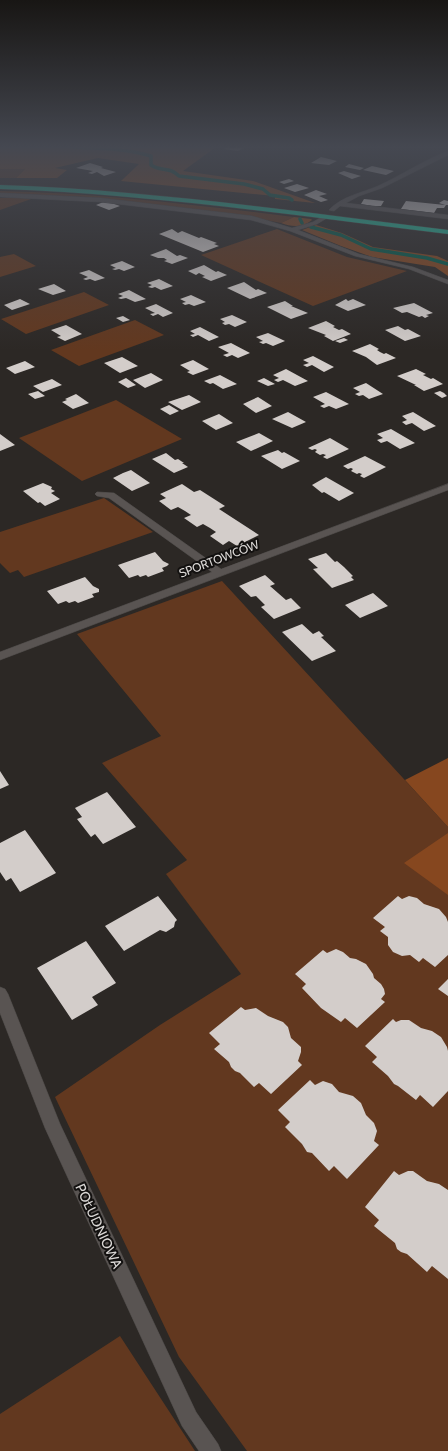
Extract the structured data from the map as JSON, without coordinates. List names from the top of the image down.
{
  "streets": {
    "street": ["SPORTOWCÓW", "POŁUDNIOWA"]
  }
}
